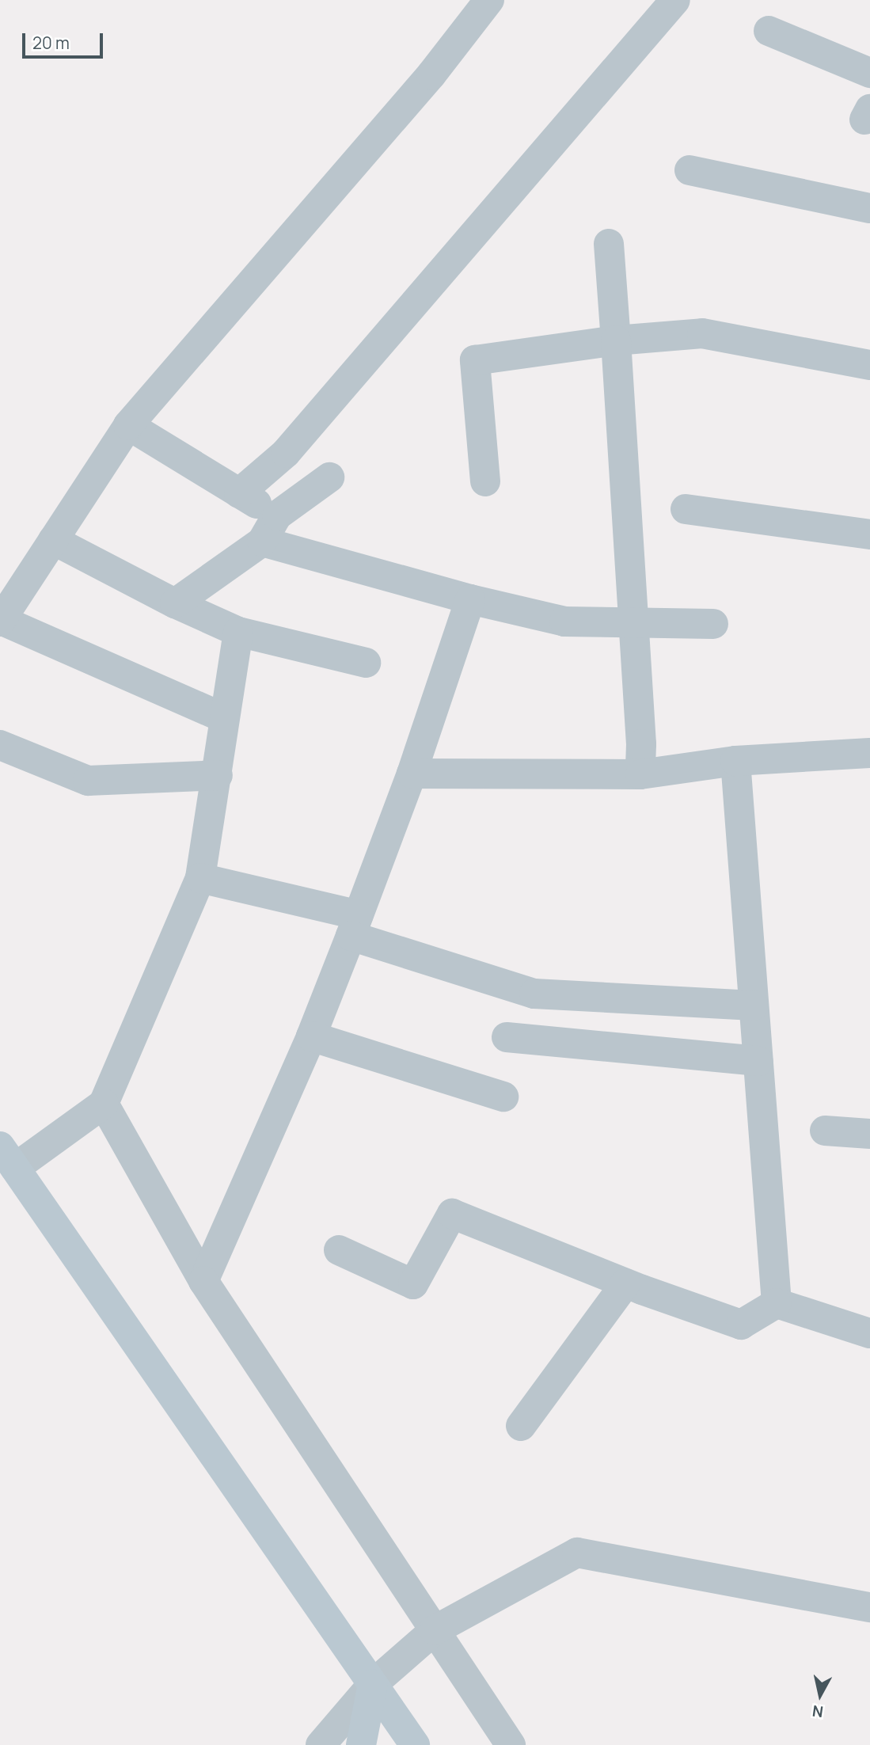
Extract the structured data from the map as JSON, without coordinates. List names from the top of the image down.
{
  "scale_bar": "20 m",
  "north": "bottom"
}
